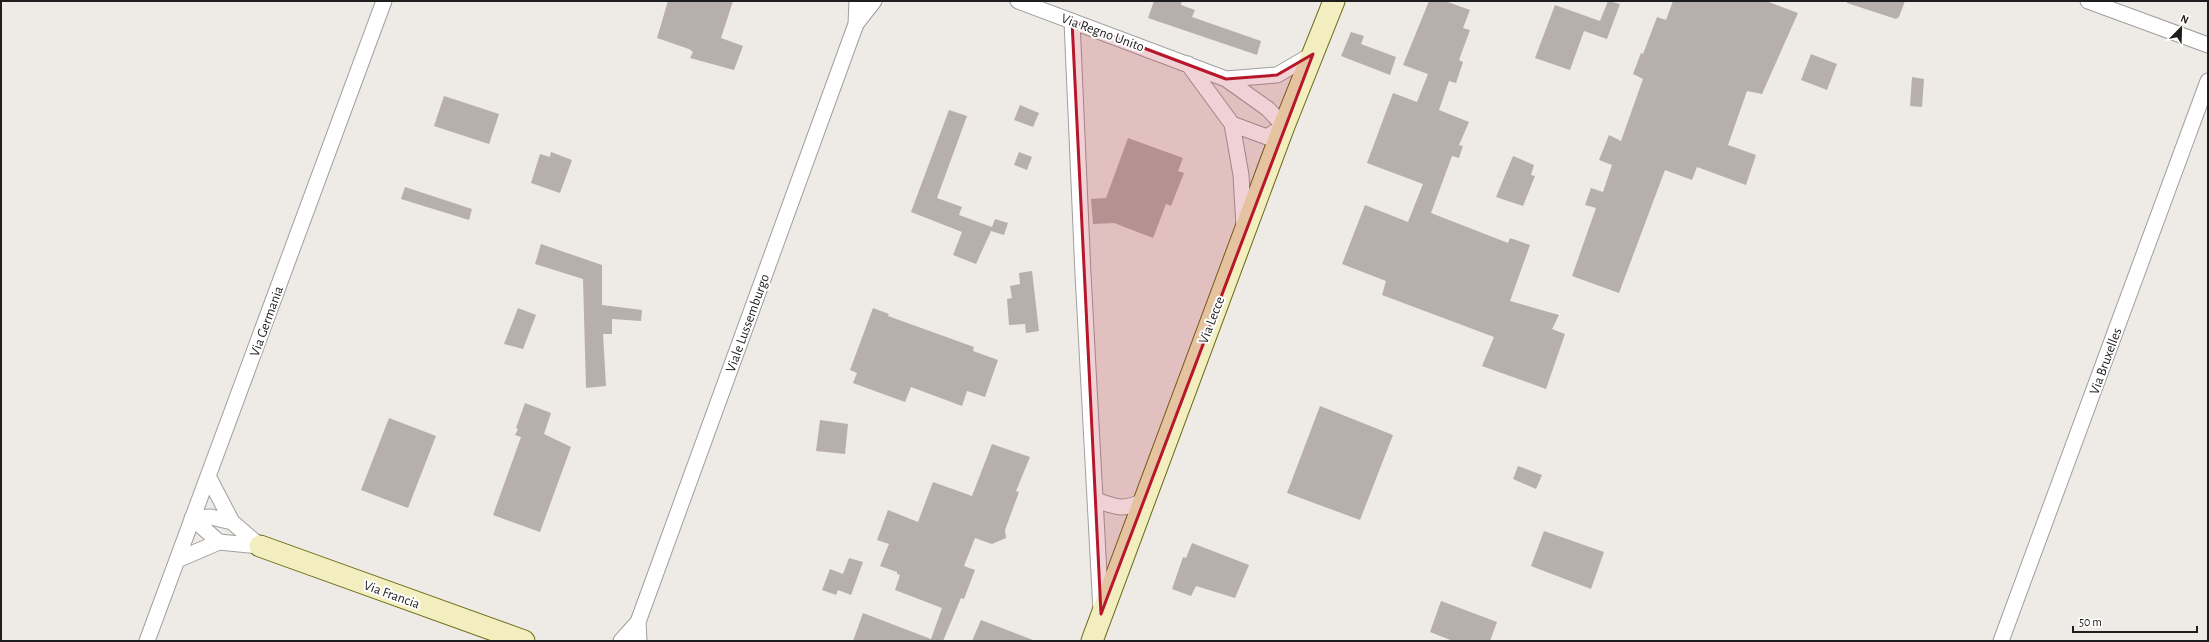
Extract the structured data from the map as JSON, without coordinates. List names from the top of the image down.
{
  "streets": {
    "main road": ["Via Lecce", "Via Francia"],
    "street": [
      "Via Regno Unito",
      "Via Germania",
      "Viale Lussemburgo",
      "Via Bruxelles"
    ]
  },
  "scale_bar": "50 m",
  "north": "top right"
}
